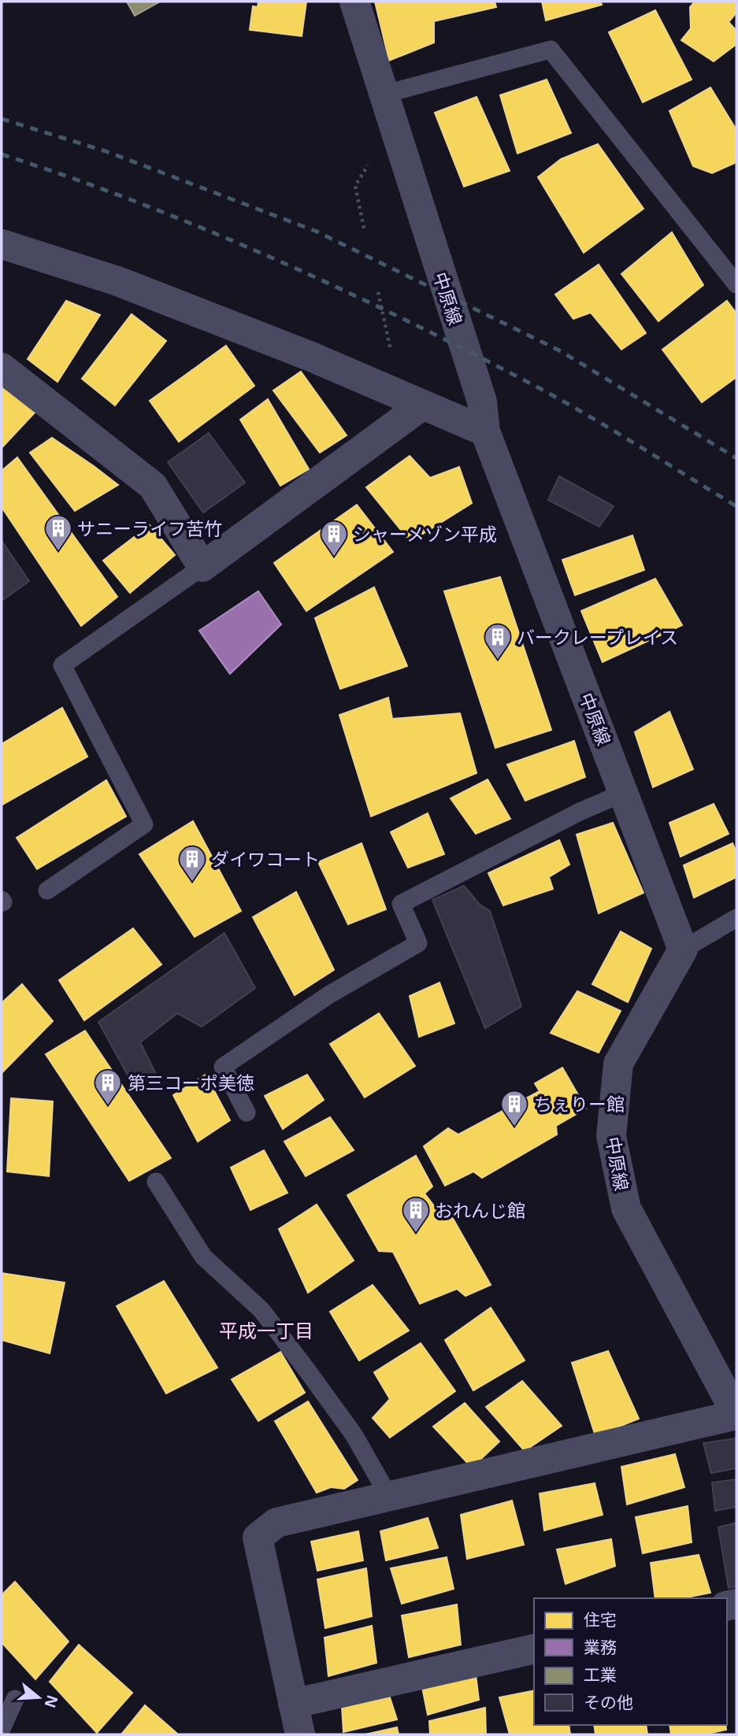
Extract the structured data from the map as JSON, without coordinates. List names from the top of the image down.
{
  "streets": {
    "street": ["中原線"]
  },
  "districts": ["平成一丁目"],
  "places": {
    "building": [
      "サニーライフ苦竹",
      "シャーメゾン平成",
      "バークレープレイス",
      "ダイワコート",
      "第三コーポ美徳",
      "ちぇりー館",
      "おれんじ館"
    ]
  },
  "legend": [
    "住宅",
    "業務",
    "工業",
    "その他"
  ],
  "north": "right"
}
